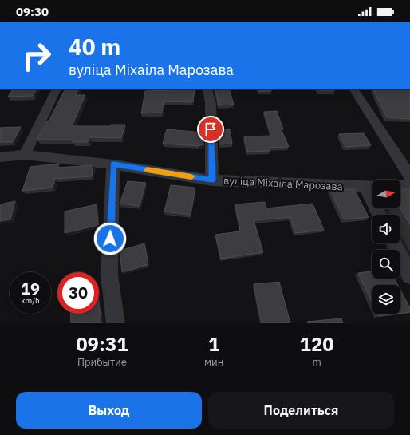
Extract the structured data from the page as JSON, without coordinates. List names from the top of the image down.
{
  "streets": {
    "street": ["вуліца Міхаіла Марозава"]
  },
  "north": "right",
  "page": {
    "status": "09:30",
    "turn": ["40 m", "вуліца Міхаіла Марозава"],
    "speed": "19 km/h",
    "limit": "30",
    "eta": [
      "09:31",
      "Прибытие",
      "1",
      "мин",
      "120",
      "m"
    ],
    "buttons": ["Выход", "Поделиться"]
  }
}
